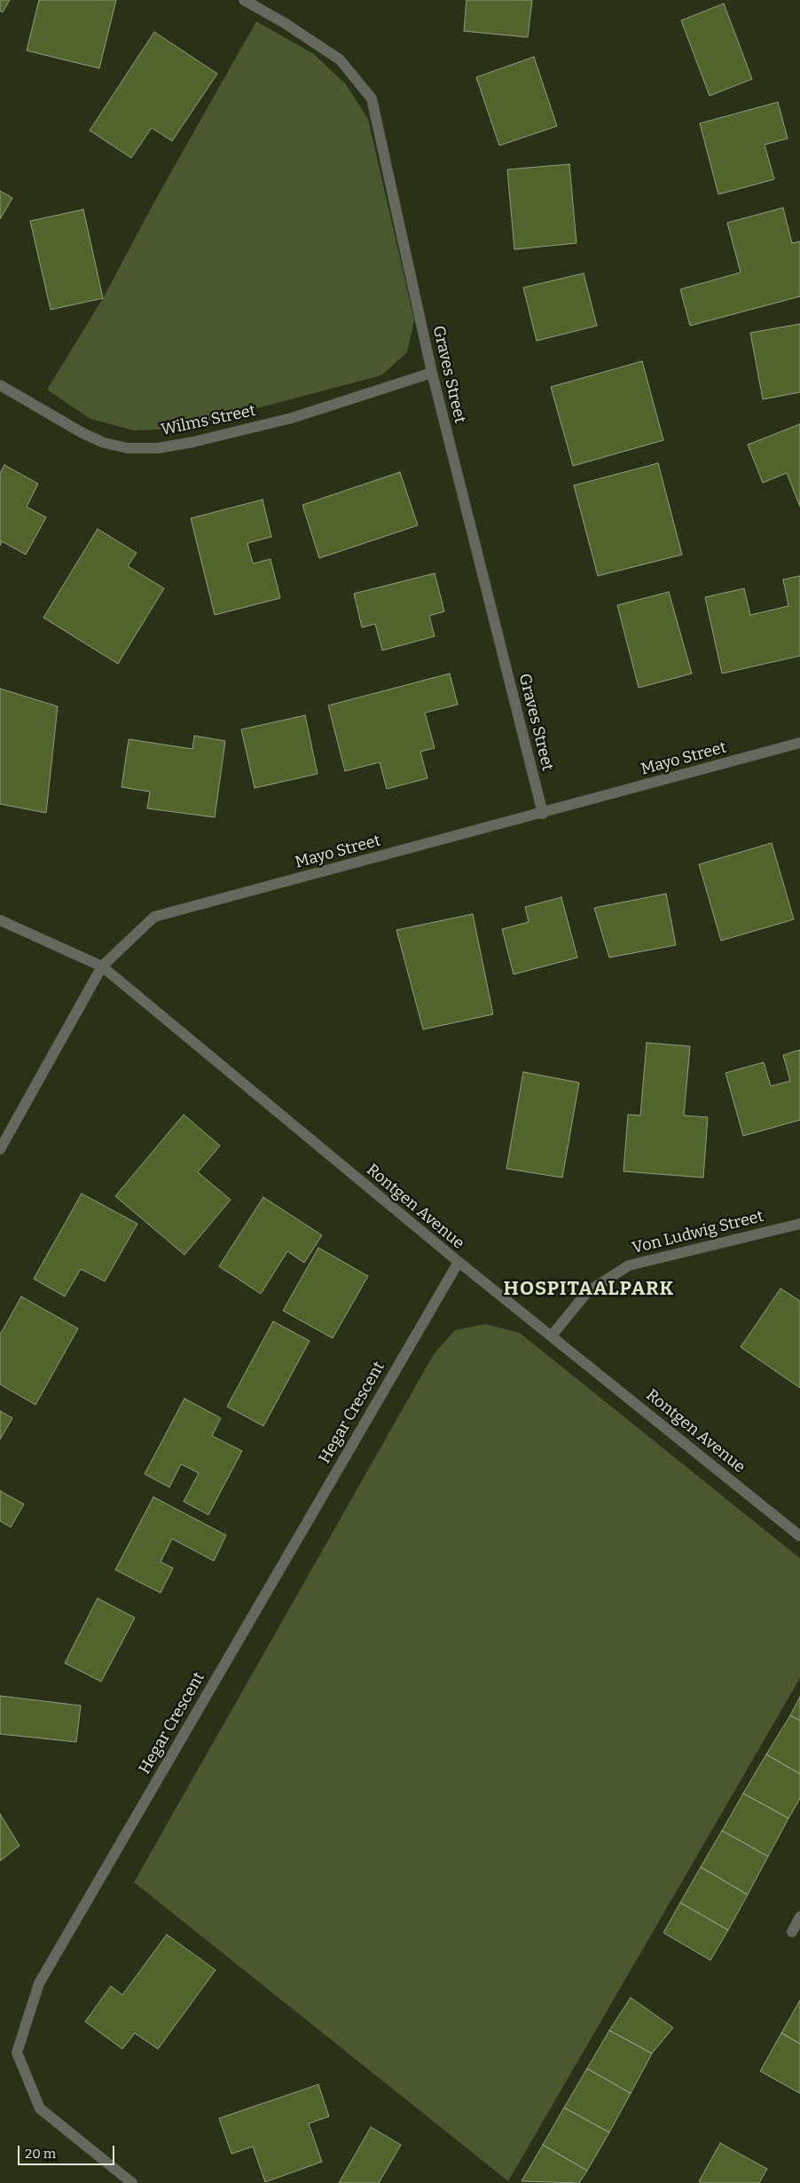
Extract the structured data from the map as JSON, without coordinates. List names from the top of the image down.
{
  "streets": {
    "street": [
      "Graves Street",
      "Wilms Street",
      "Mayo Street",
      "Rontgen Avenue",
      "Von Ludwig Street",
      "Hegar Crescent"
    ]
  },
  "crossings": [
    ["Graves Street", "Wilms Street"],
    ["Graves Street", "Mayo Street"],
    ["Mayo Street", "Rontgen Avenue"],
    ["Rontgen Avenue", "Von Ludwig Street"],
    ["Rontgen Avenue", "Hegar Crescent"]
  ],
  "districts": ["HOSPITAALPARK"],
  "scale_bar": "20 m"
}
